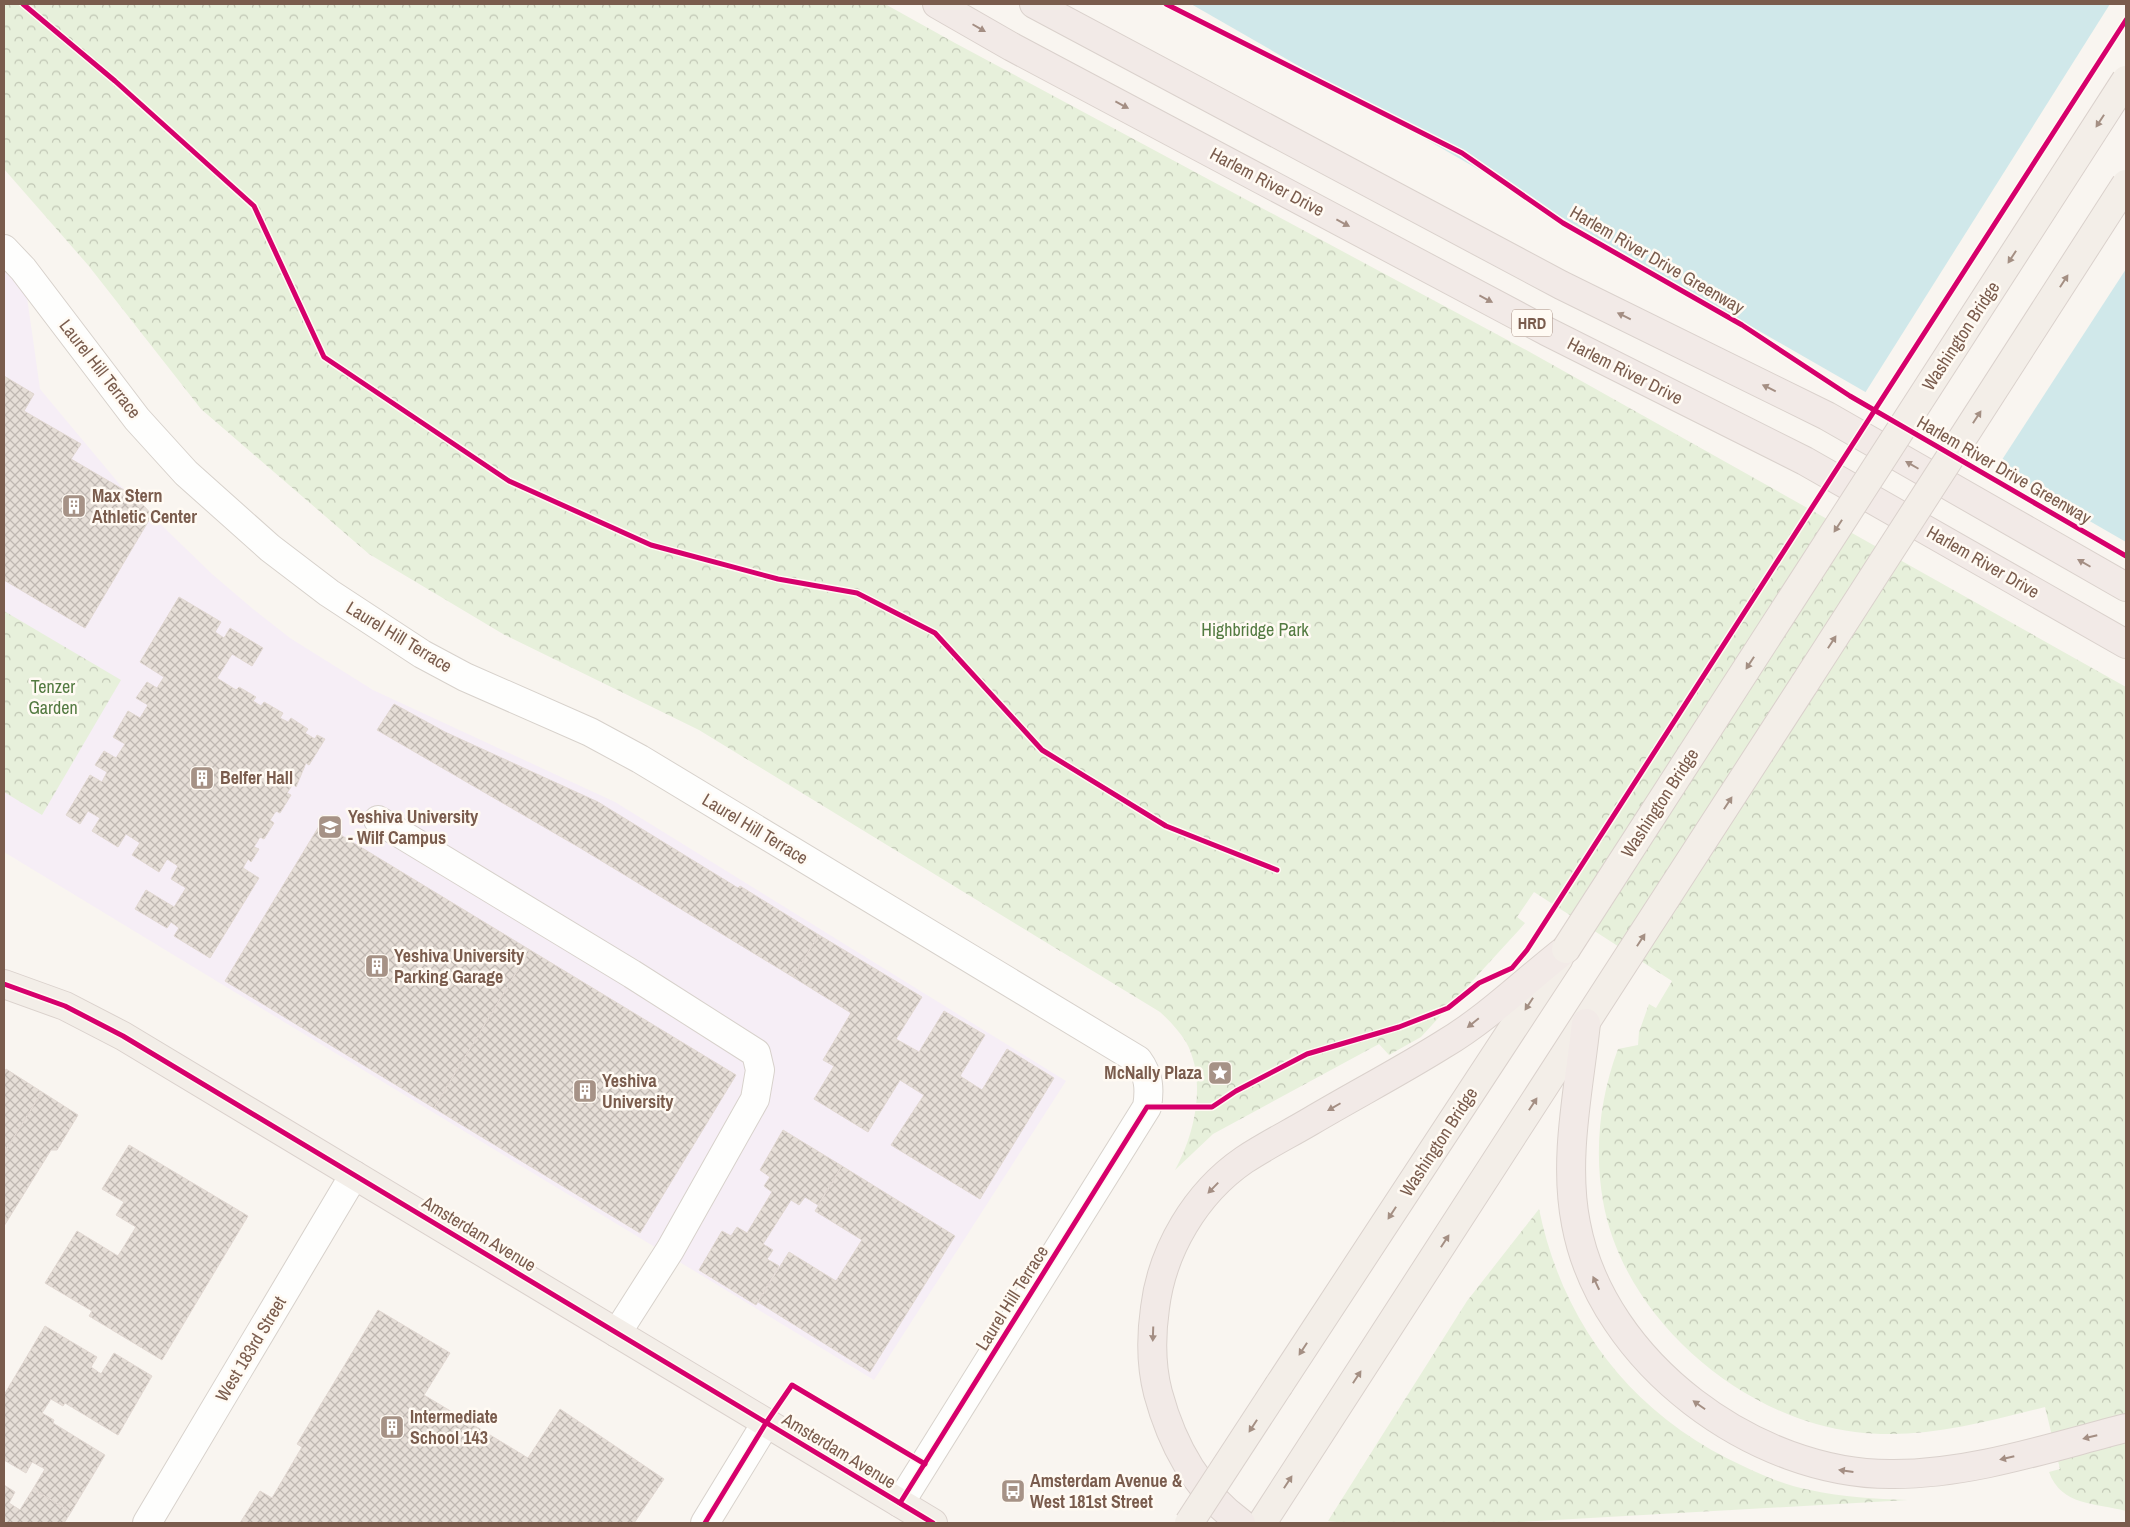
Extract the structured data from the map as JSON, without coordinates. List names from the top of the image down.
{
  "streets": {
    "highway": ["Harlem River Drive", "HRD"],
    "main road": ["Washington Bridge", "Amsterdam Avenue"],
    "street": ["Laurel Hill Terrace", "West 183rd Street"],
    "cycle path": ["Harlem River Drive Greenway"]
  },
  "crossings": [
    ["Laurel Hill Terrace", "Amsterdam Avenue"],
    ["Amsterdam Avenue", "West 183rd Street"]
  ],
  "parks": ["Highbridge Park", "Tenzer Garden"],
  "places": {
    "building": [
      "Max Stern Athletic Center",
      "Belfer Hall",
      "Yeshiva University Parking Garage",
      "Yeshiva University",
      "Intermediate School 143"
    ],
    "school or university": ["Yeshiva University - Wilf Campus"],
    "place": ["McNally Plaza"],
    "bus stop": ["Amsterdam Avenue & West 181st Street"]
  }
}
